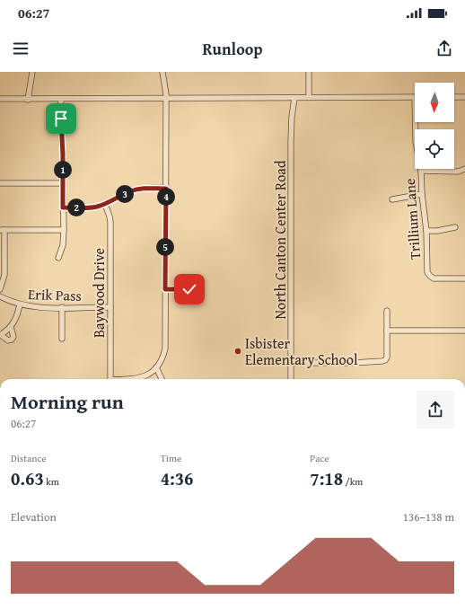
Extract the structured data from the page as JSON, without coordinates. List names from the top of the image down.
{
  "streets": {
    "street": [
      "Trillium Lane",
      "North Canton Center Road",
      "Baywood Drive",
      "Erik Pass"
    ]
  },
  "crossings": [
    ["Baywood Drive", "Erik Pass"]
  ],
  "places": ["Isbister Elementary School"],
  "north": "bottom",
  "page": {
    "status": "06:27",
    "header": "Runloop",
    "pins": [
      "1",
      "3",
      "4",
      "2",
      "5"
    ],
    "heading": ["Morning run", "06:27"],
    "stats": [
      ["Distance", "0.63 km"],
      ["Time", "4:36"],
      ["Pace", "7:18 /km"]
    ],
    "chart": ["Elevation", "136–138 m"]
  }
}
